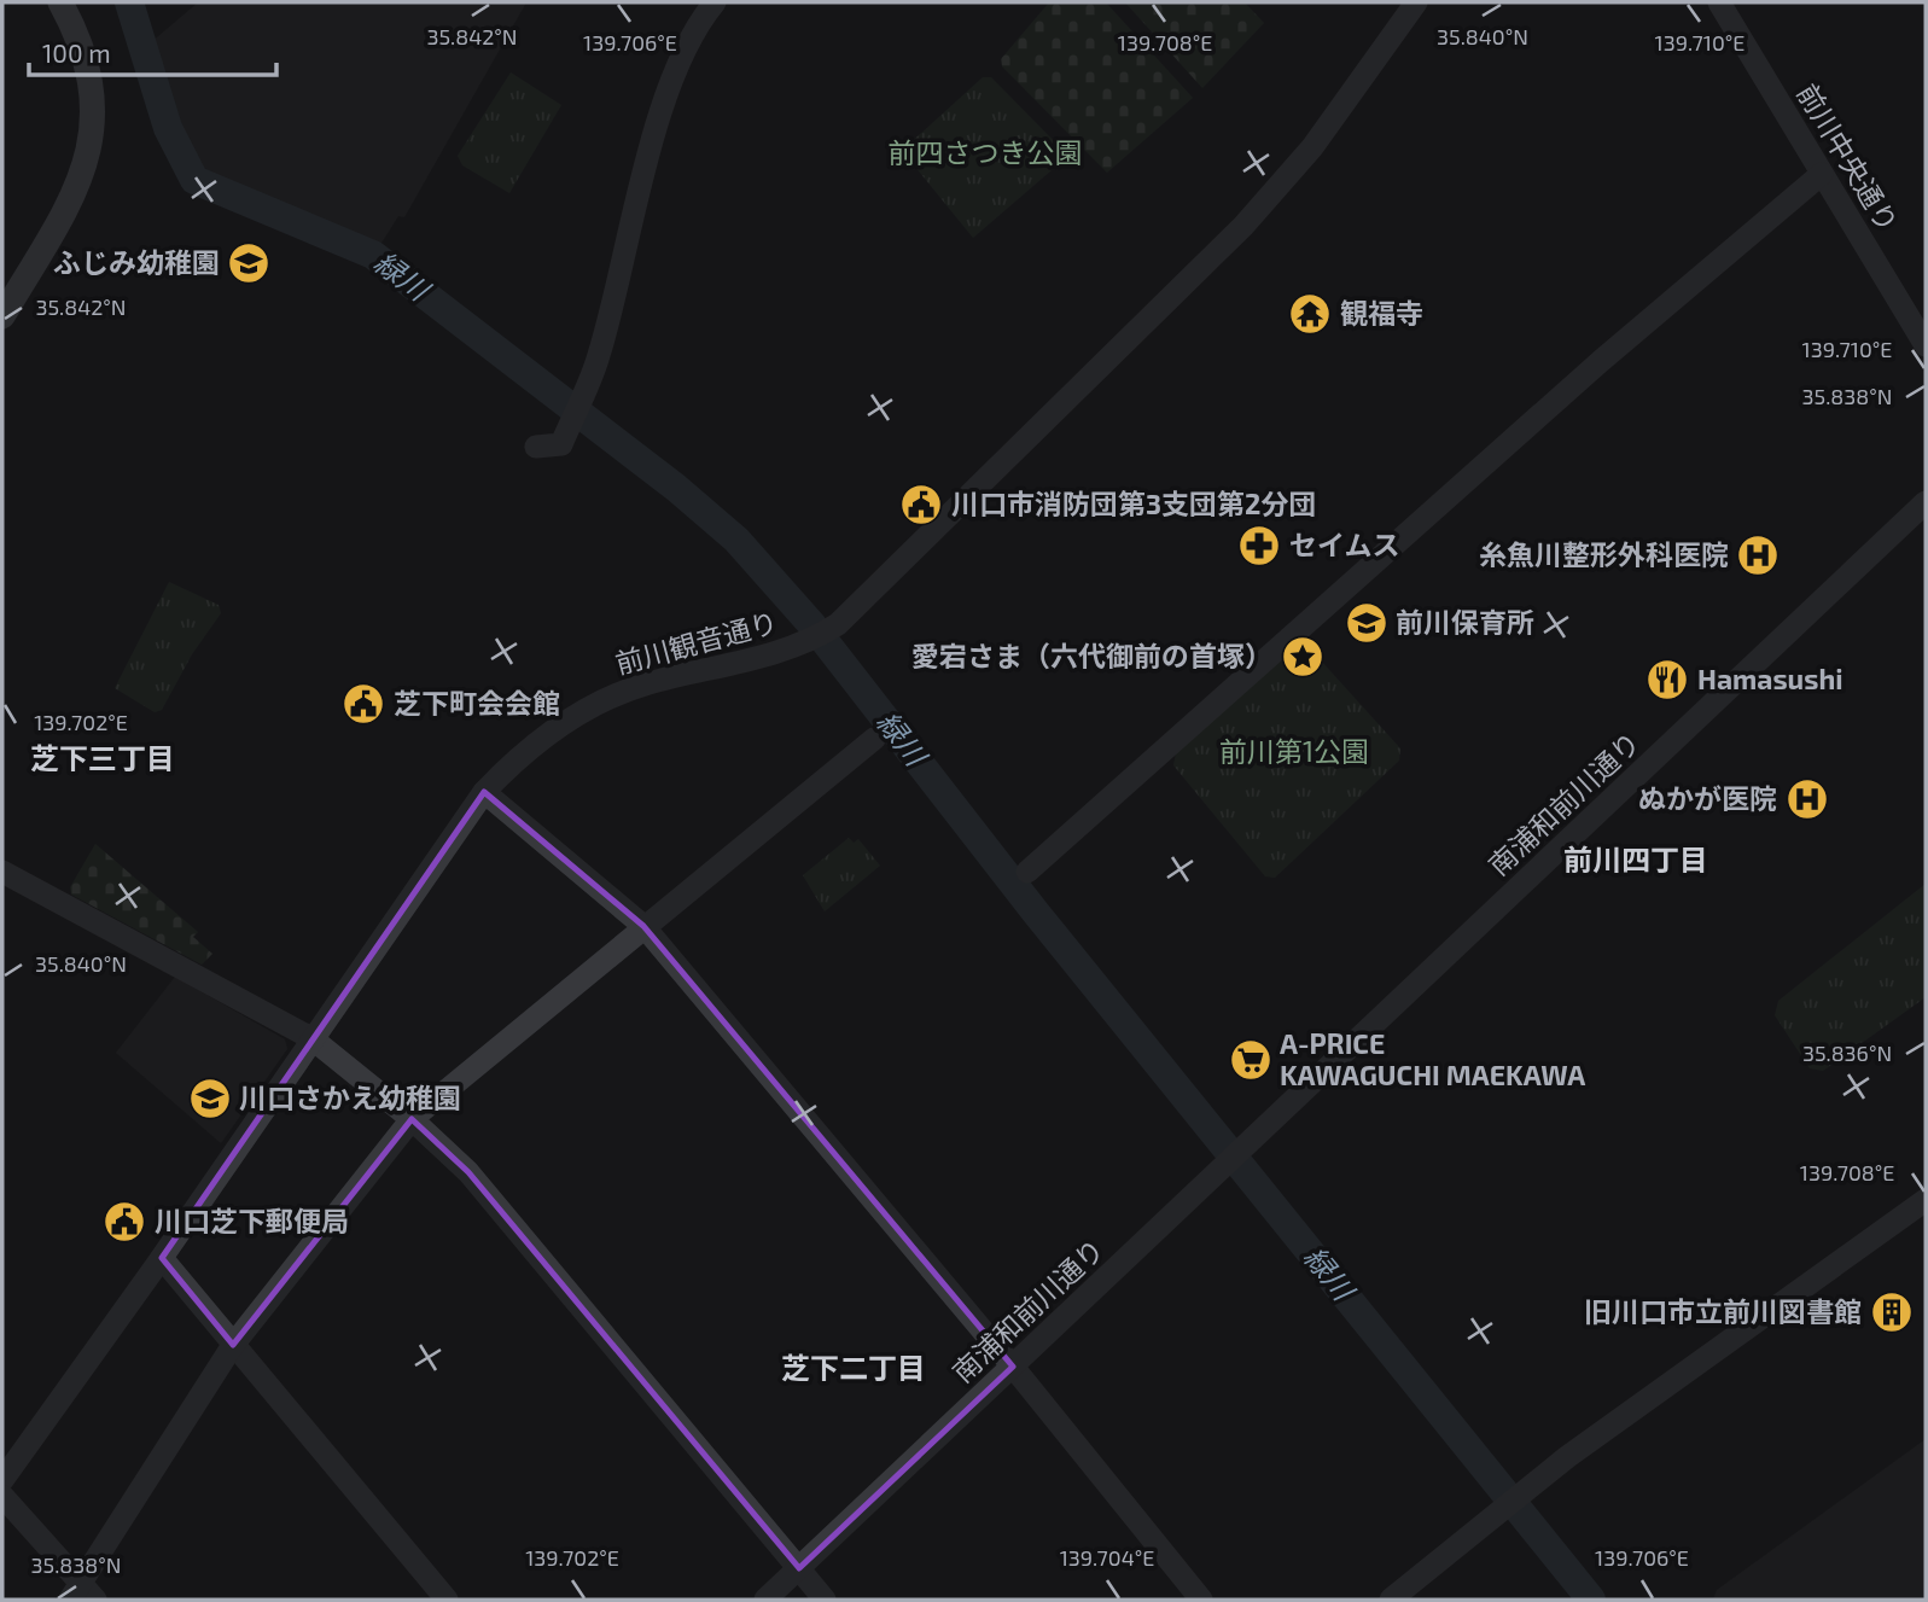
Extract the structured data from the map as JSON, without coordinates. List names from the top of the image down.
{
  "streets": {
    "street": ["前川中央通り", "前川観音通り", "南浦和前川通り"]
  },
  "districts": ["芝下三丁目", "前川四丁目", "芝下二丁目"],
  "water": ["緑川"],
  "parks": ["前四さつき公園", "前川第1公園"],
  "places": {
    "school or university": ["ふじみ幼稚園", "前川保育所", "川口さかえ幼稚園"],
    "temple": ["観福寺"],
    "public building": ["川口市消防団第3支団第2分団", "芝下町会会館", "川口芝下郵便局"],
    "pharmacy": ["セイムス"],
    "hospital": ["糸魚川整形外科医院", "ぬかが医院"],
    "place": ["愛宕さま（六代御前の首塚）"],
    "restaurant": ["Hamasushi"],
    "supermarket": ["A-PRICE KAWAGUCHI MAEKAWA"],
    "building": ["旧川口市立前川図書館"]
  },
  "scale_bar": "100 m",
  "coordinates": [
    "35.842°N",
    "35.840°N",
    "139.708°E",
    "139.710°E",
    "139.706°E",
    "35.838°N",
    "139.702°E",
    "35.836°N",
    "139.704°E"
  ]
}
